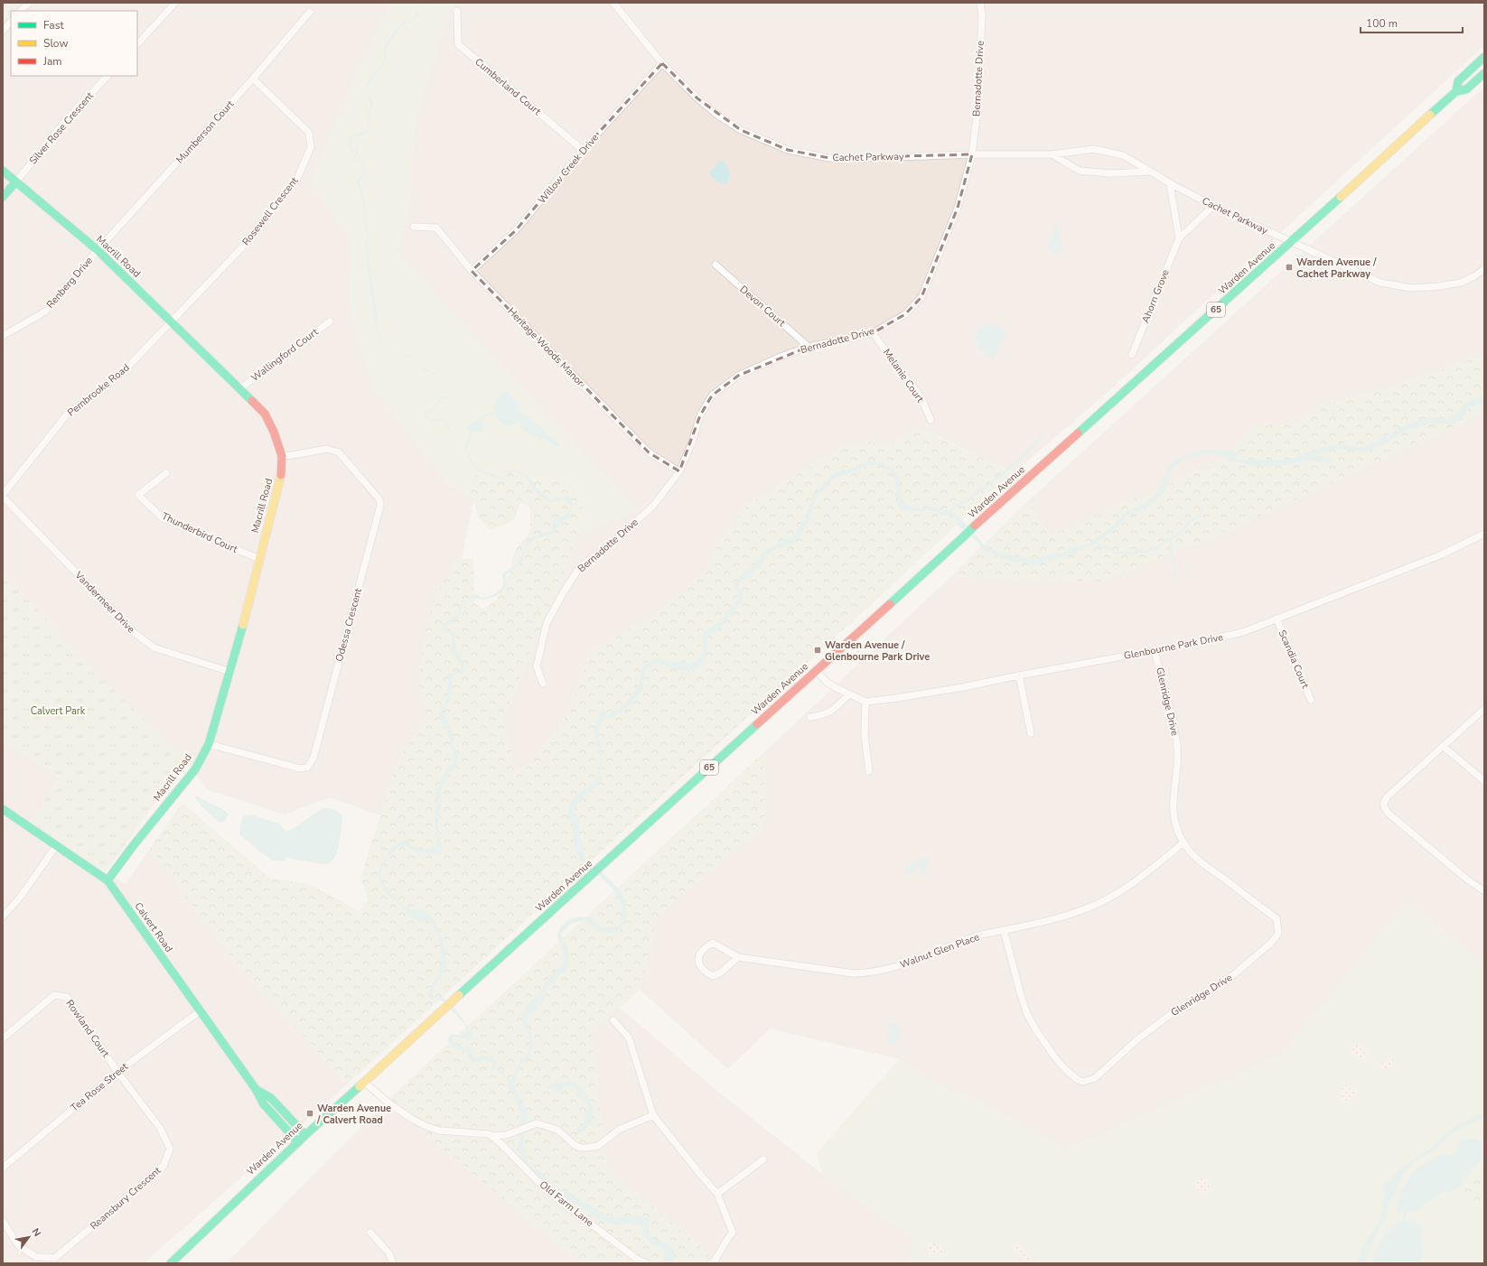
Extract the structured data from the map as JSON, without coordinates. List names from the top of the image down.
{
  "streets": {
    "main road": [
      "Macrill Road",
      "Warden Avenue",
      "65",
      "Calvert Road"
    ],
    "street": [
      "Bernadotte Drive",
      "Cumberland Court",
      "Silver Rose Crescent",
      "Mumberson Court",
      "Cachet Parkway",
      "Willow Creek Drive",
      "Rosewell Crescent",
      "Renberg Drive",
      "Ahorn Grove",
      "Devon Court",
      "Heritage Woods Manor",
      "Wallingford Court",
      "Melanie Court",
      "Pembrooke Road",
      "Thunderbird Court",
      "Vandermeer Drive",
      "Odessa Crescent",
      "Glenbourne Park Drive",
      "Scandia Court",
      "Glenridge Drive",
      "Walnut Glen Place",
      "Rowland Court",
      "Tea Rose Street",
      "Reansbury Crescent",
      "Old Farm Lane"
    ]
  },
  "crossings": [
    ["Bernadotte Drive", "Cachet Parkway"],
    ["Bernadotte Drive", "Devon Court"],
    ["Bernadotte Drive", "Heritage Woods Manor"],
    ["Bernadotte Drive", "Melanie Court"],
    ["Cumberland Court", "Willow Creek Drive"],
    ["Silver Rose Crescent", "Macrill Road"],
    ["Mumberson Court", "Rosewell Crescent"],
    ["Mumberson Court", "Macrill Road"],
    ["Mumberson Court", "Renberg Drive"],
    ["Cachet Parkway", "Willow Creek Drive"],
    ["Cachet Parkway", "Warden Avenue"],
    ["Cachet Parkway", "Ahorn Grove"],
    ["Willow Creek Drive", "Heritage Woods Manor"],
    ["Rosewell Crescent", "Macrill Road"],
    ["Rosewell Crescent", "Pembrooke Road"],
    ["Macrill Road", "Renberg Drive"],
    ["Macrill Road", "Wallingford Court"],
    ["Macrill Road", "Pembrooke Road"],
    ["Macrill Road", "Thunderbird Court"],
    ["Macrill Road", "Vandermeer Drive"],
    ["Macrill Road", "Odessa Crescent"],
    ["Macrill Road", "Calvert Road"],
    ["Warden Avenue", "Calvert Road"],
    ["Pembrooke Road", "Vandermeer Drive"],
    ["Glenbourne Park Drive", "Scandia Court"],
    ["Glenbourne Park Drive", "Glenridge Drive"],
    ["Glenridge Drive", "Walnut Glen Place"],
    ["Calvert Road", "Tea Rose Street"],
    ["Rowland Court", "Tea Rose Street"],
    ["Rowland Court", "Reansbury Crescent"],
    ["Tea Rose Street", "Reansbury Crescent"]
  ],
  "parks": ["Calvert Park"],
  "places": {
    "transit": ["Warden Avenue / Cachet Parkway", "Warden Avenue / Glenbourne Park Drive", "Warden Avenue / Calvert Road"]
  },
  "legend": ["Fast", "Slow", "Jam"],
  "scale_bar": "100 m",
  "north": "top right"
}
